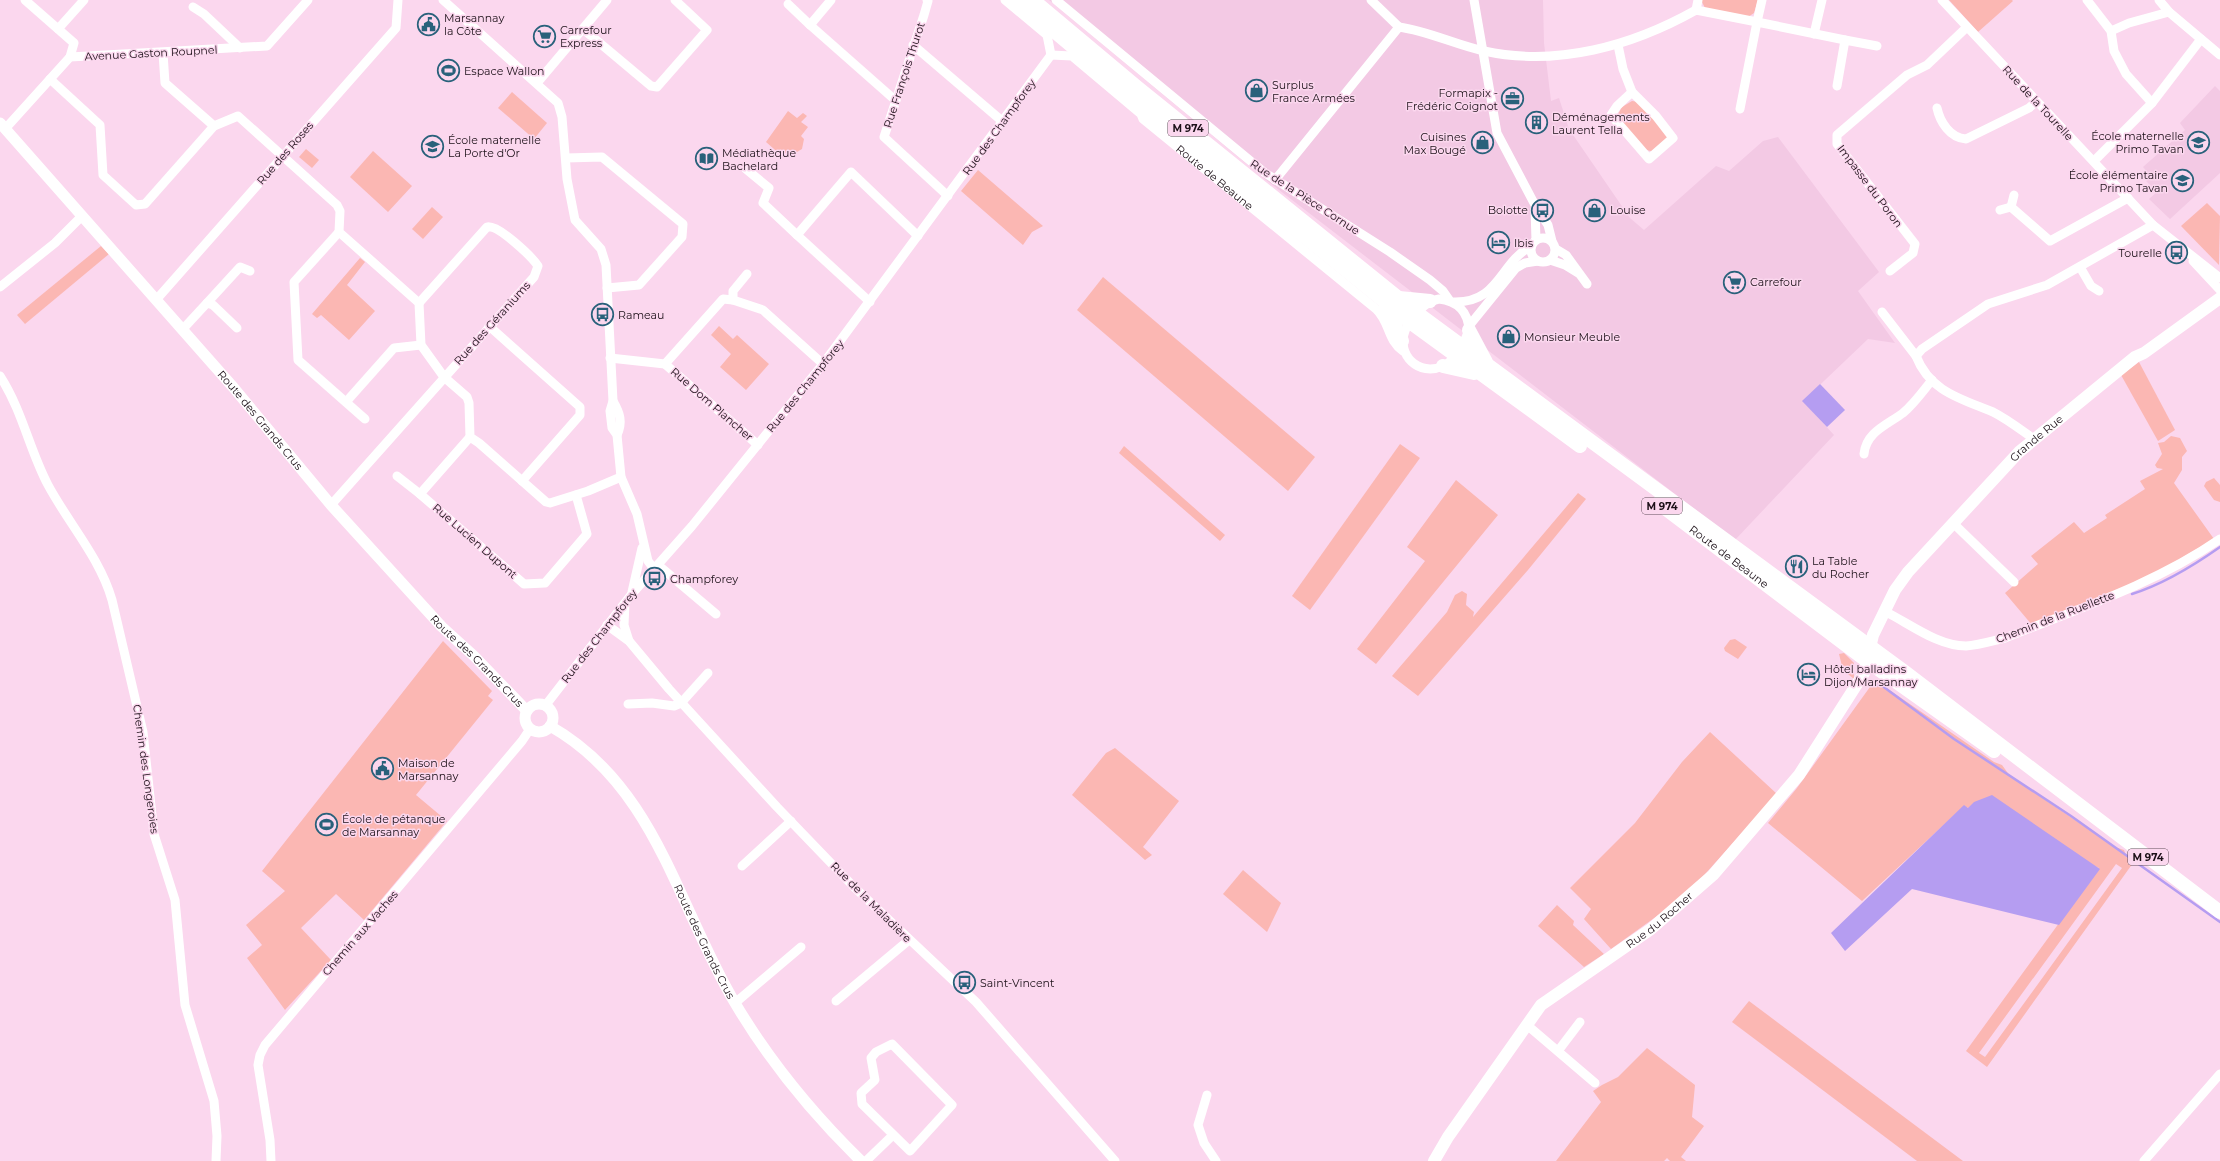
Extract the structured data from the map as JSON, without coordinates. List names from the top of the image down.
{
  "streets": {
    "main road": [
      "M 974",
      "Route de Beaune",
      "Grande Rue",
      "Rue du Rocher"
    ],
    "street": [
      "Avenue Gaston Roupnel",
      "Rue François Thurot",
      "Rue de la Tourelle",
      "Rue des Champforey",
      "Rue des Roses",
      "Impasse du Poron",
      "Rue de la Pièce Cornue",
      "Rue des Géraniums",
      "Rue Dom Plancher",
      "Route des Grands Crus",
      "Rue Lucien Dupont",
      "Chemin de la Ruellette",
      "Chemin des Longeroies",
      "Rue de la Maladière",
      "Chemin aux Vaches"
    ]
  },
  "crossings": [
    ["Avenue Gaston Roupnel", "Route des Grands Crus"],
    ["Rue François Thurot", "Rue des Champforey"],
    ["Rue de la Tourelle", "Impasse du Poron"],
    ["Rue des Champforey", "Route de Beaune"],
    ["Rue des Champforey", "Rue Dom Plancher"],
    ["Rue des Champforey", "Route des Grands Crus"],
    ["Rue des Champforey", "Rue de la Maladière"],
    ["Rue des Champforey", "Chemin aux Vaches"],
    ["M 974", "Route de Beaune"],
    ["M 974", "Grande Rue"],
    ["M 974", "Rue du Rocher"],
    ["Rue des Roses", "Route des Grands Crus"],
    ["Route de Beaune", "Grande Rue"],
    ["Route de Beaune", "Rue du Rocher"],
    ["Rue des Géraniums", "Route des Grands Crus"],
    ["Route des Grands Crus", "Chemin aux Vaches"],
    ["Grande Rue", "Chemin de la Ruellette"],
    ["Grande Rue", "Rue du Rocher"]
  ],
  "places": {
    "public building": ["Marsannay la Côte", "Maison de Marsannay"],
    "supermarket": ["Carrefour Express", "Carrefour"],
    "sports": ["Espace Wallon", "École de pétanque de Marsannay"],
    "shop": [
      "Surplus France Armées",
      "Cuisines Max Bougé",
      "Louise",
      "Monsieur Meuble"
    ],
    "office": ["Formapix - Frédéric Coignot"],
    "building": ["Déménagements Laurent Tella"],
    "school or university": ["École maternelle Primo Tavan", "École maternelle La Porte d'Or", "École élémentaire Primo Tavan"],
    "library": ["Médiathèque Bachelard"],
    "bus stop": [
      "Bolotte",
      "Tourelle",
      "Rameau",
      "Champforey",
      "Saint-Vincent"
    ],
    "hotel": ["Ibis", "Hôtel balladins Dijon/Marsannay"],
    "restaurant": ["La Table du Rocher"]
  }
}
